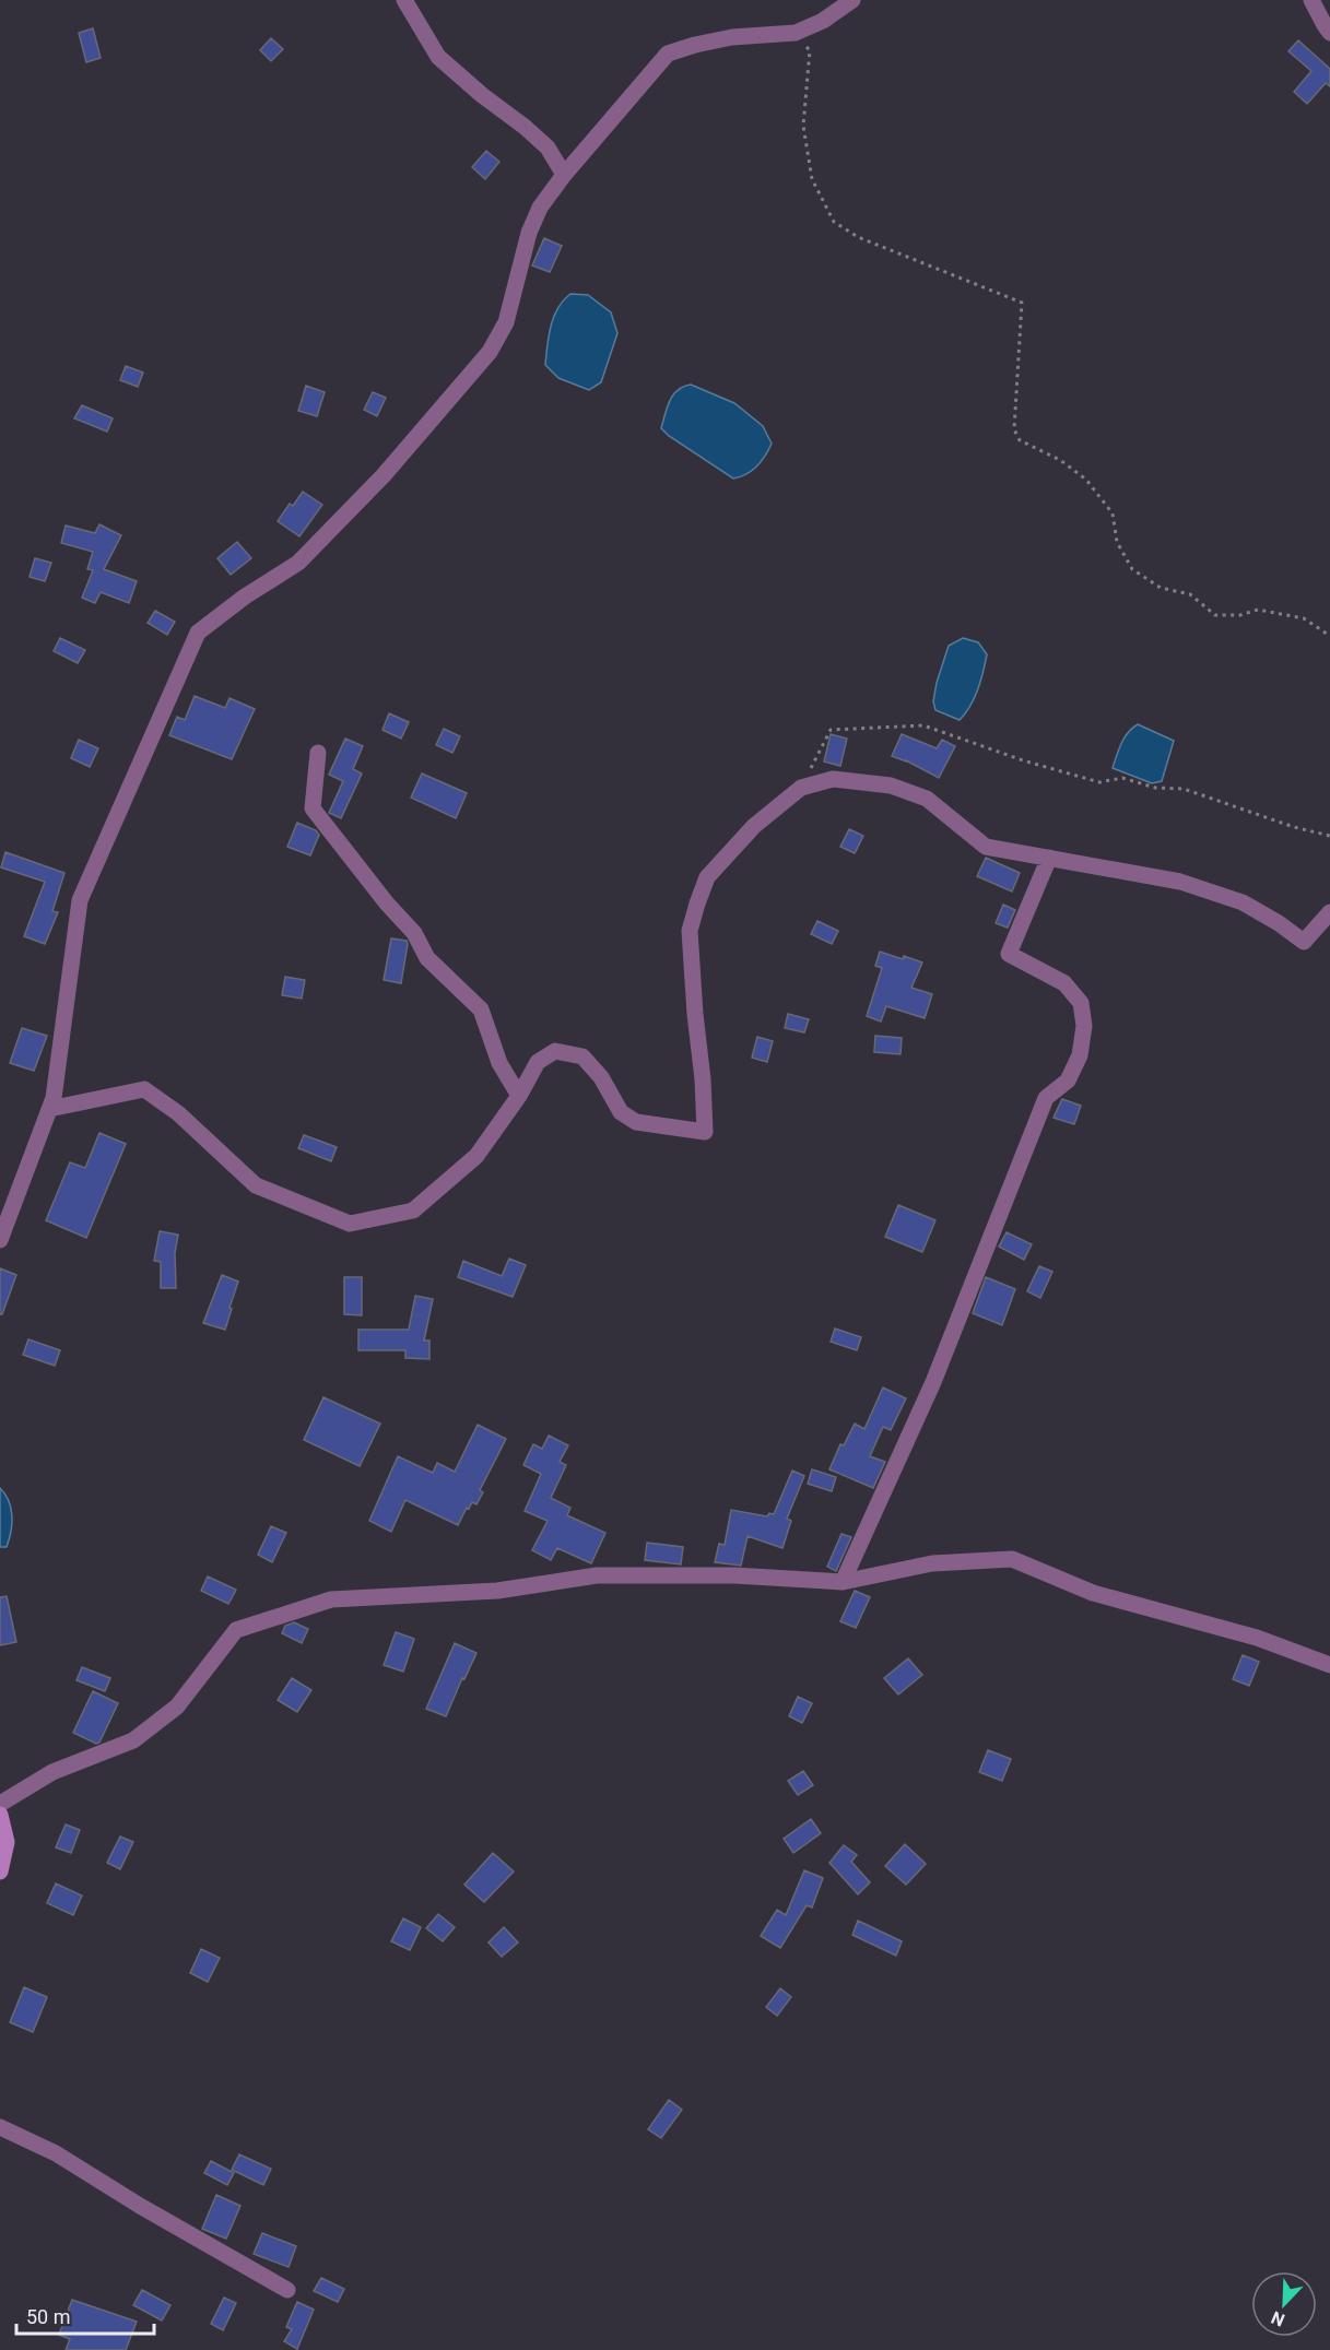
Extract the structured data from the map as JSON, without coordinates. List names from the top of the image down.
{
  "scale_bar": "50 m",
  "north": "bottom left"
}
